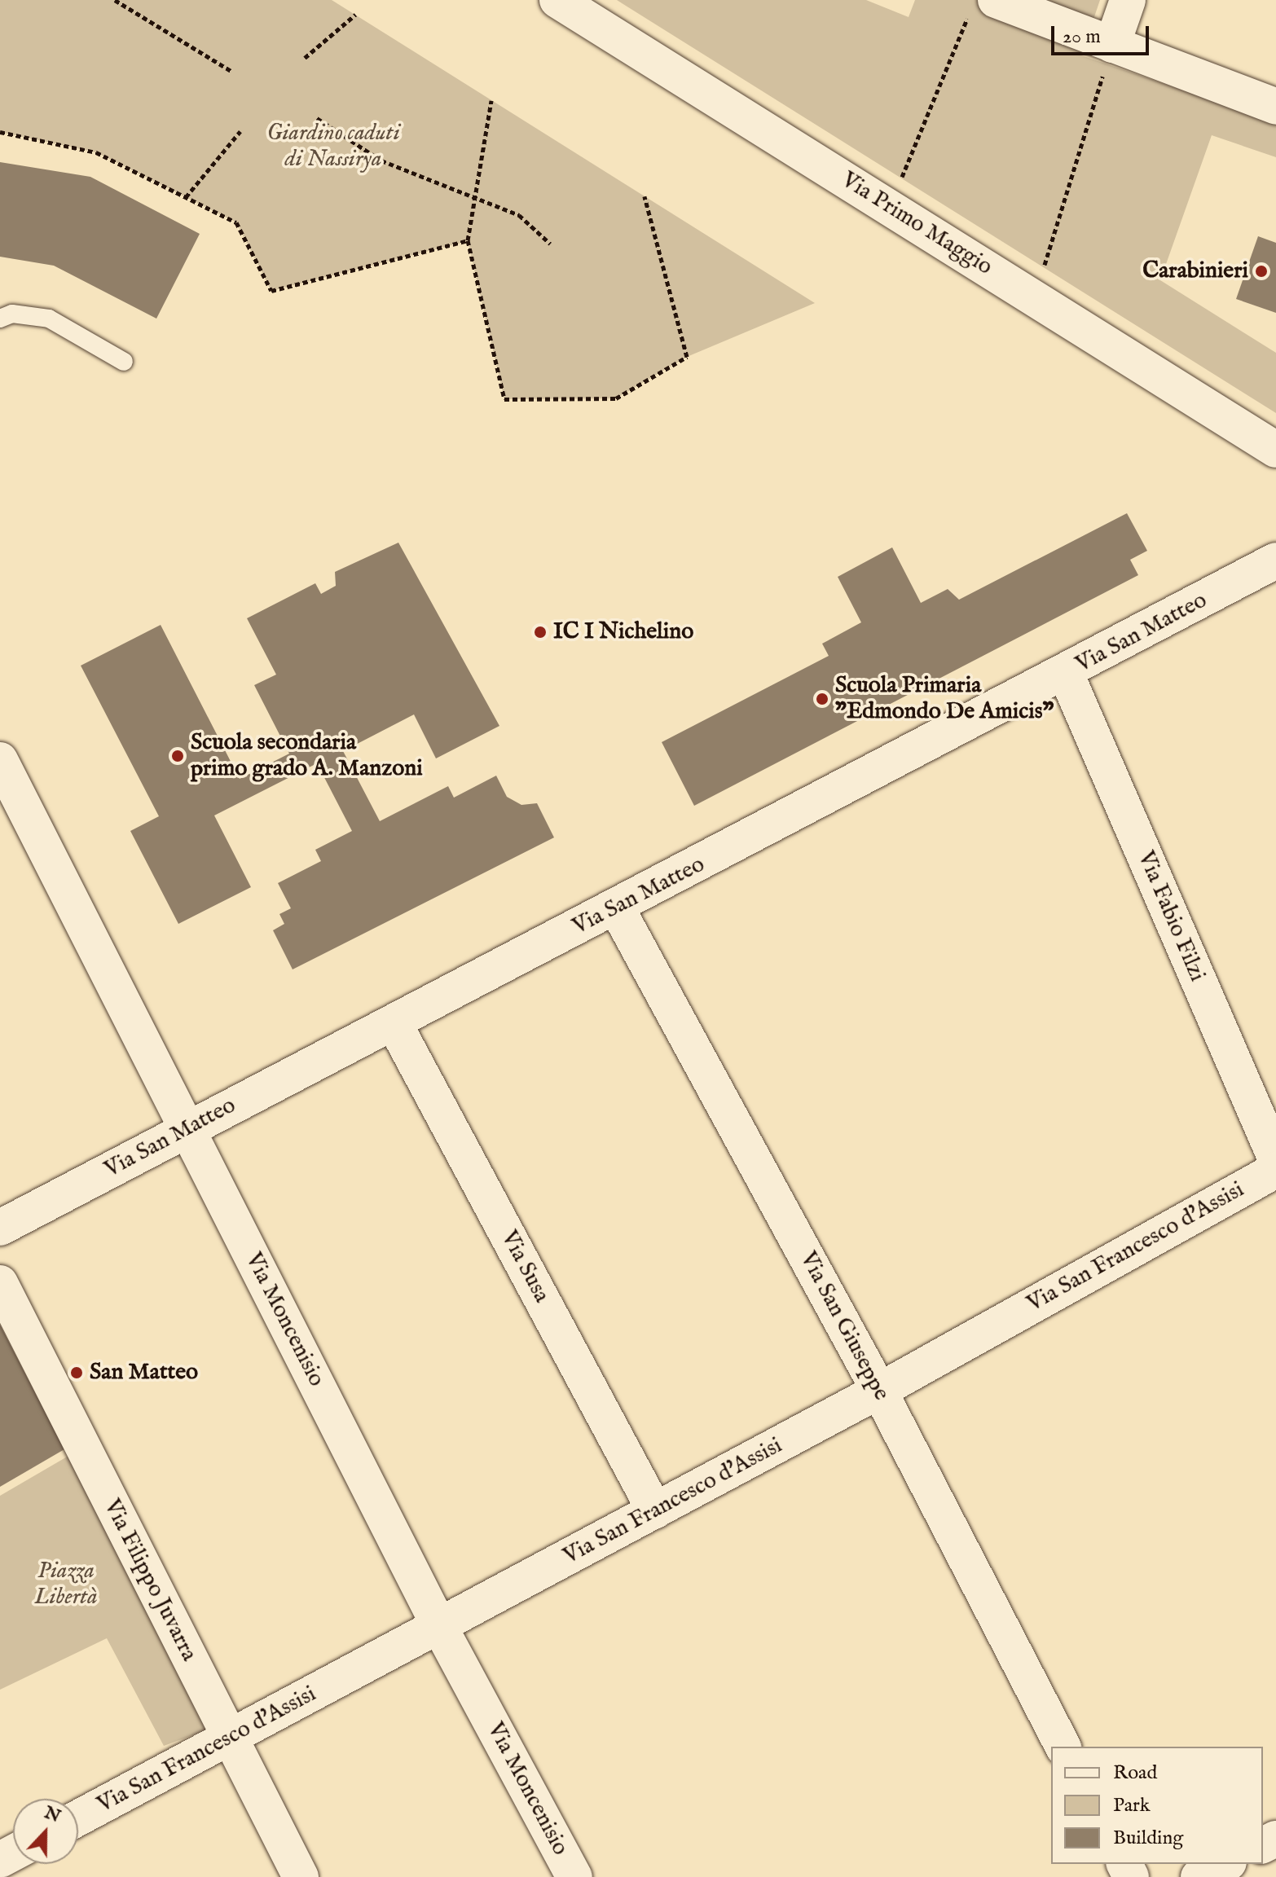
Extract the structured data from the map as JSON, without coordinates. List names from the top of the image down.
{
  "streets": {
    "street": [
      "Via Primo Maggio",
      "Via San Matteo",
      "Via Fabio Filzi",
      "Via San Francesco d'Assisi",
      "Via Susa",
      "Via Moncenisio",
      "Via San Giuseppe",
      "Via Filippo Juvarra"
    ]
  },
  "crossings": [
    ["Via San Matteo", "Via Fabio Filzi"],
    ["Via San Matteo", "Via Susa"],
    ["Via San Matteo", "Via Moncenisio"],
    ["Via San Matteo", "Via San Giuseppe"],
    ["Via San Francesco d'Assisi", "Via Susa"],
    ["Via San Francesco d'Assisi", "Via Moncenisio"],
    ["Via San Francesco d'Assisi", "Via San Giuseppe"],
    ["Via San Francesco d'Assisi", "Via Filippo Juvarra"]
  ],
  "parks": ["Giardino caduti di Nassirya", "Piazza Libertà"],
  "places": [
    "Carabinieri",
    "IC I Nichelino",
    "Scuola Primaria \"Edmondo De Amicis\"",
    "Scuola secondaria primo grado A. Manzoni",
    "San Matteo"
  ],
  "legend": ["Road", "Park", "Building"],
  "scale_bar": "20 m",
  "north": "top"
}
